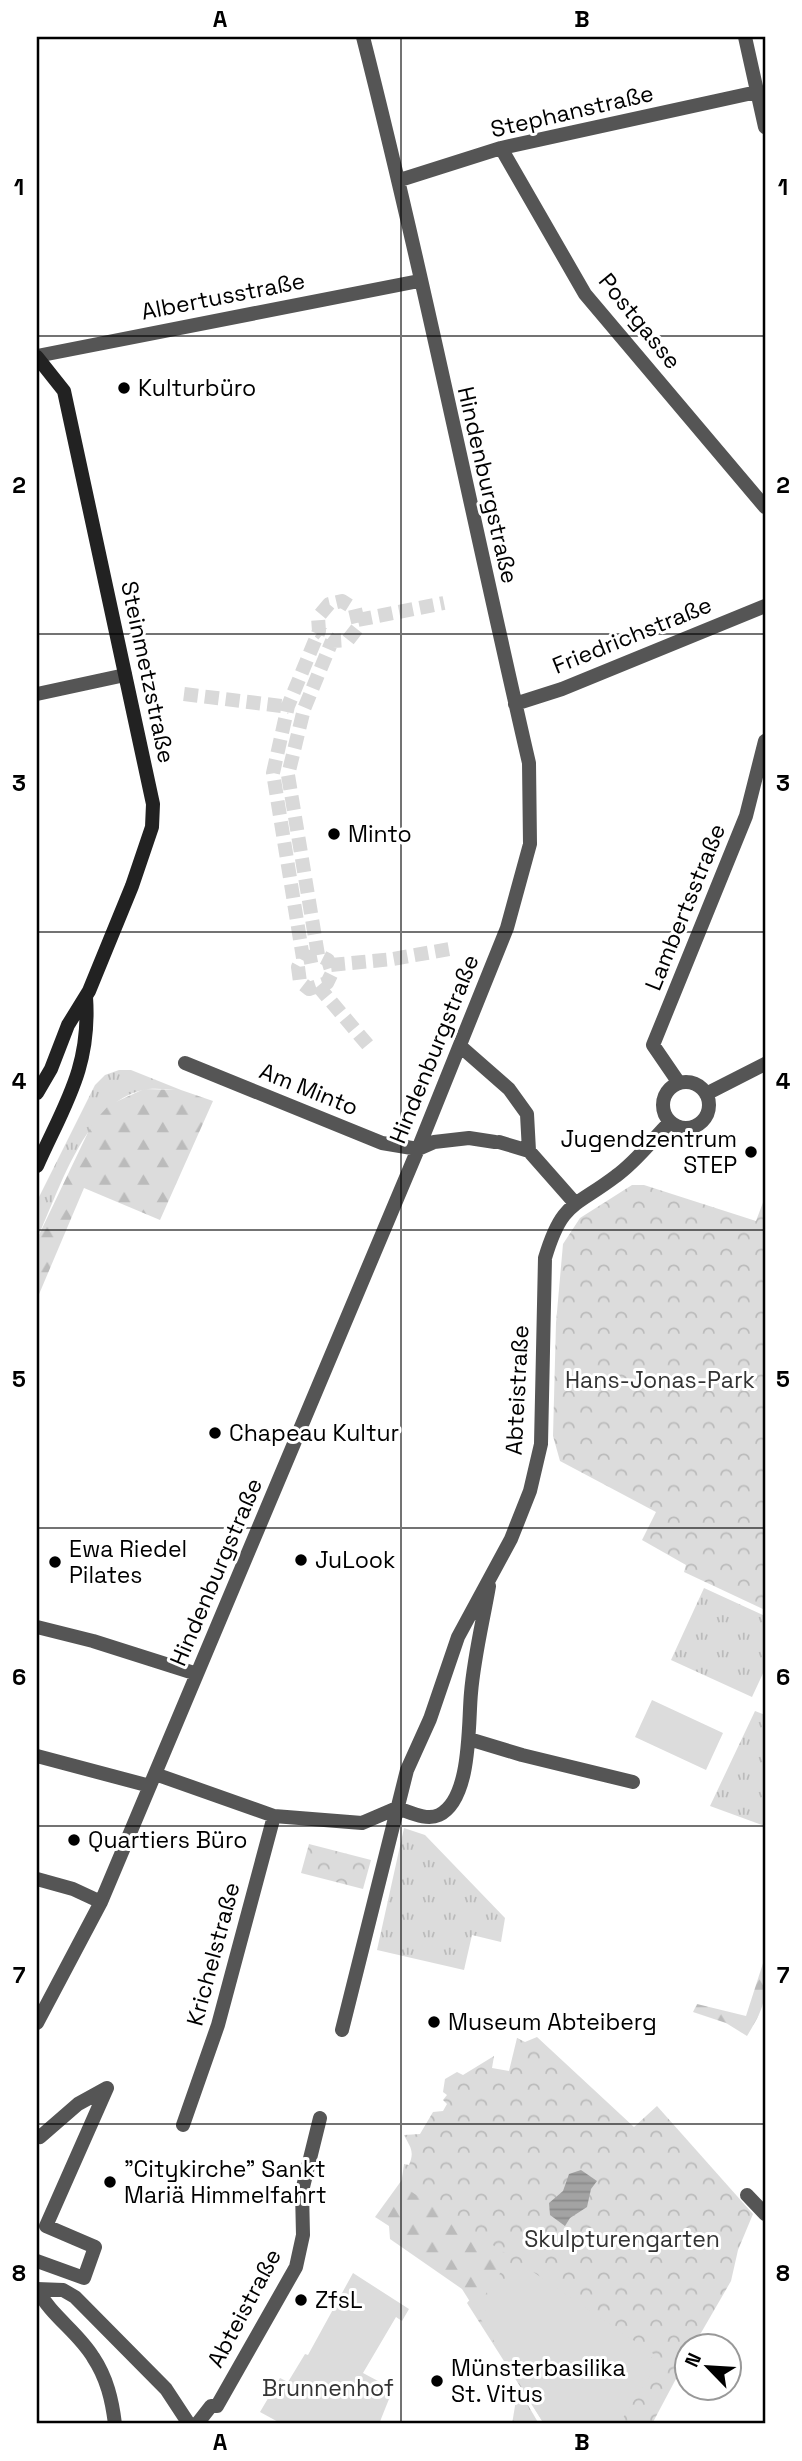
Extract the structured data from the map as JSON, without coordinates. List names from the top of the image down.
{
  "streets": {
    "main road": ["Steinmetzstraße"],
    "street": [
      "Stephanstraße",
      "Albertusstraße",
      "Postgasse",
      "Hindenburgstraße",
      "Friedrichstraße",
      "Lambertsstraße",
      "Am Minto",
      "Abteistraße",
      "Krichelstraße"
    ]
  },
  "crossings": [
    ["Stephanstraße", "Postgasse"],
    ["Stephanstraße", "Hindenburgstraße"],
    ["Albertusstraße", "Hindenburgstraße"],
    ["Albertusstraße", "Steinmetzstraße"],
    ["Hindenburgstraße", "Friedrichstraße"],
    ["Hindenburgstraße", "Am Minto"]
  ],
  "parks": ["Hans-Jonas-Park", "Skulpturengarten", "Brunnenhof"],
  "places": [
    "Kulturbüro",
    "Minto",
    "Jugendzentrum STEP",
    "Chapeau Kultur",
    "JuLook",
    "Ewa Riedel Pilates",
    "Quartiers Büro",
    "Museum Abteiberg",
    "\"Citykirche\" Sankt Mariä Himmelfahrt",
    "ZfsL",
    "Münsterbasilika St. Vitus"
  ],
  "north": "top left",
  "grid": {
    "columns": ["A", "B"],
    "rows": [
      "1",
      "2",
      "3",
      "4",
      "5",
      "6",
      "7",
      "8"
    ]
  }
}
